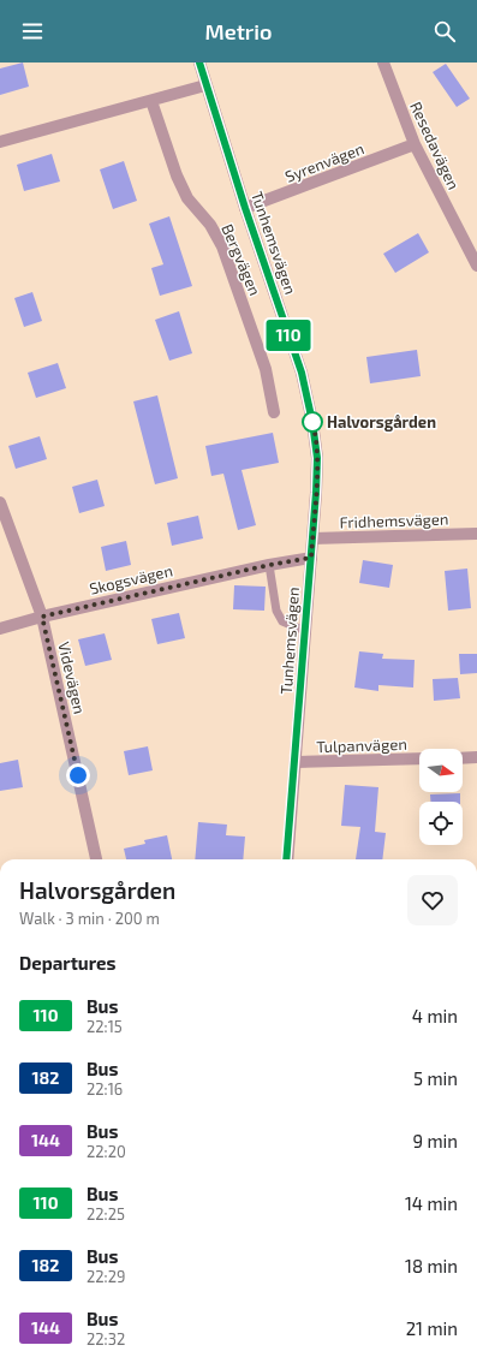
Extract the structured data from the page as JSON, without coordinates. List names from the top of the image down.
{
  "streets": {
    "street": [
      "Resedavägen",
      "Syrenvägen",
      "Tunhemsvägen",
      "Bergvägen",
      "Fridhemsvägen",
      "Skogsvägen",
      "Videvägen",
      "Tulpanvägen"
    ]
  },
  "crossings": [
    ["Resedavägen", "Syrenvägen"],
    ["Syrenvägen", "Tunhemsvägen"],
    ["Tunhemsvägen", "Fridhemsvägen"],
    ["Tunhemsvägen", "Skogsvägen"],
    ["Tunhemsvägen", "Tulpanvägen"],
    ["Skogsvägen", "Videvägen"]
  ],
  "places": ["Halvorsgården"],
  "lines": ["bus line 110"],
  "north": "right",
  "page": {
    "header": "Metrio",
    "on_map": "110",
    "heading": [
      ["Halvorsgården", "Walk · 3 min · 200 m"],
      "Departures"
    ],
    "list": [
      {
        "mark": "110",
        "name": "Bus",
        "note": "22:15",
        "value": "4 min"
      },
      {
        "mark": "182",
        "name": "Bus",
        "note": "22:16",
        "value": "5 min"
      },
      {
        "mark": "144",
        "name": "Bus",
        "note": "22:20",
        "value": "9 min"
      },
      {
        "mark": "110",
        "name": "Bus",
        "note": "22:25",
        "value": "14 min"
      },
      {
        "mark": "182",
        "name": "Bus",
        "note": "22:29",
        "value": "18 min"
      },
      {
        "mark": "144",
        "name": "Bus",
        "note": "22:32",
        "value": "21 min"
      }
    ]
  }
}
